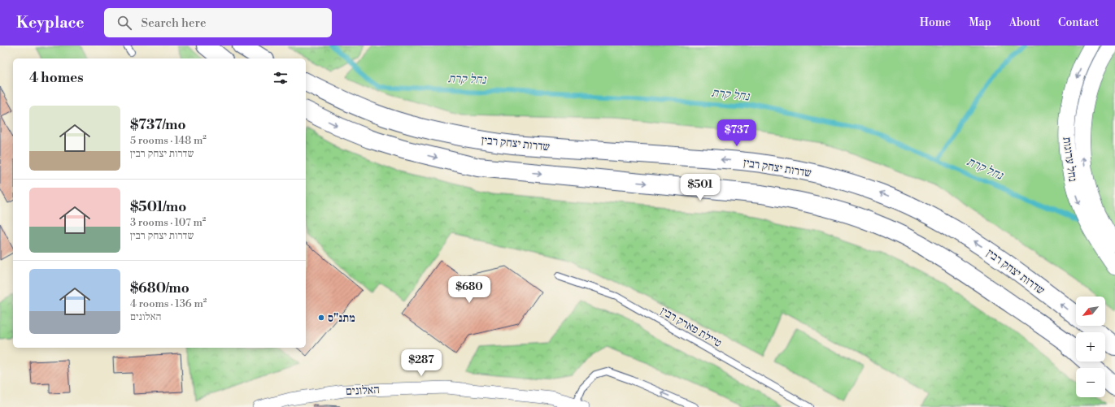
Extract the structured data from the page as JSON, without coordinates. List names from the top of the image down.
{
  "streets": {
    "main road": ["שדרות יצחק רבין"],
    "street": ["נחל ערוגות", "האלונים"],
    "lane": ["טיילת פארק רבין"]
  },
  "water": ["נחל קרת"],
  "places": ["מתנ\"ס"],
  "north": "bottom left",
  "page": {
    "header": "Keyplace",
    "search": "Search here",
    "nav": [
      "Home",
      "Map",
      "About",
      "Contact"
    ],
    "heading": "4 homes",
    "list": [
      {
        "name": "$737/mo",
        "note": "5 rooms · 148 m² · שדרות יצחק רבין"
      },
      {
        "name": "$501/mo",
        "note": "3 rooms · 107 m² · שדרות יצחק רבין"
      },
      {
        "name": "$680/mo",
        "note": "4 rooms · 136 m² · האלונים"
      }
    ],
    "price": [
      "$737",
      "$501",
      "$680",
      "$287"
    ],
    "map_buttons": ["+", "−"]
  }
}
